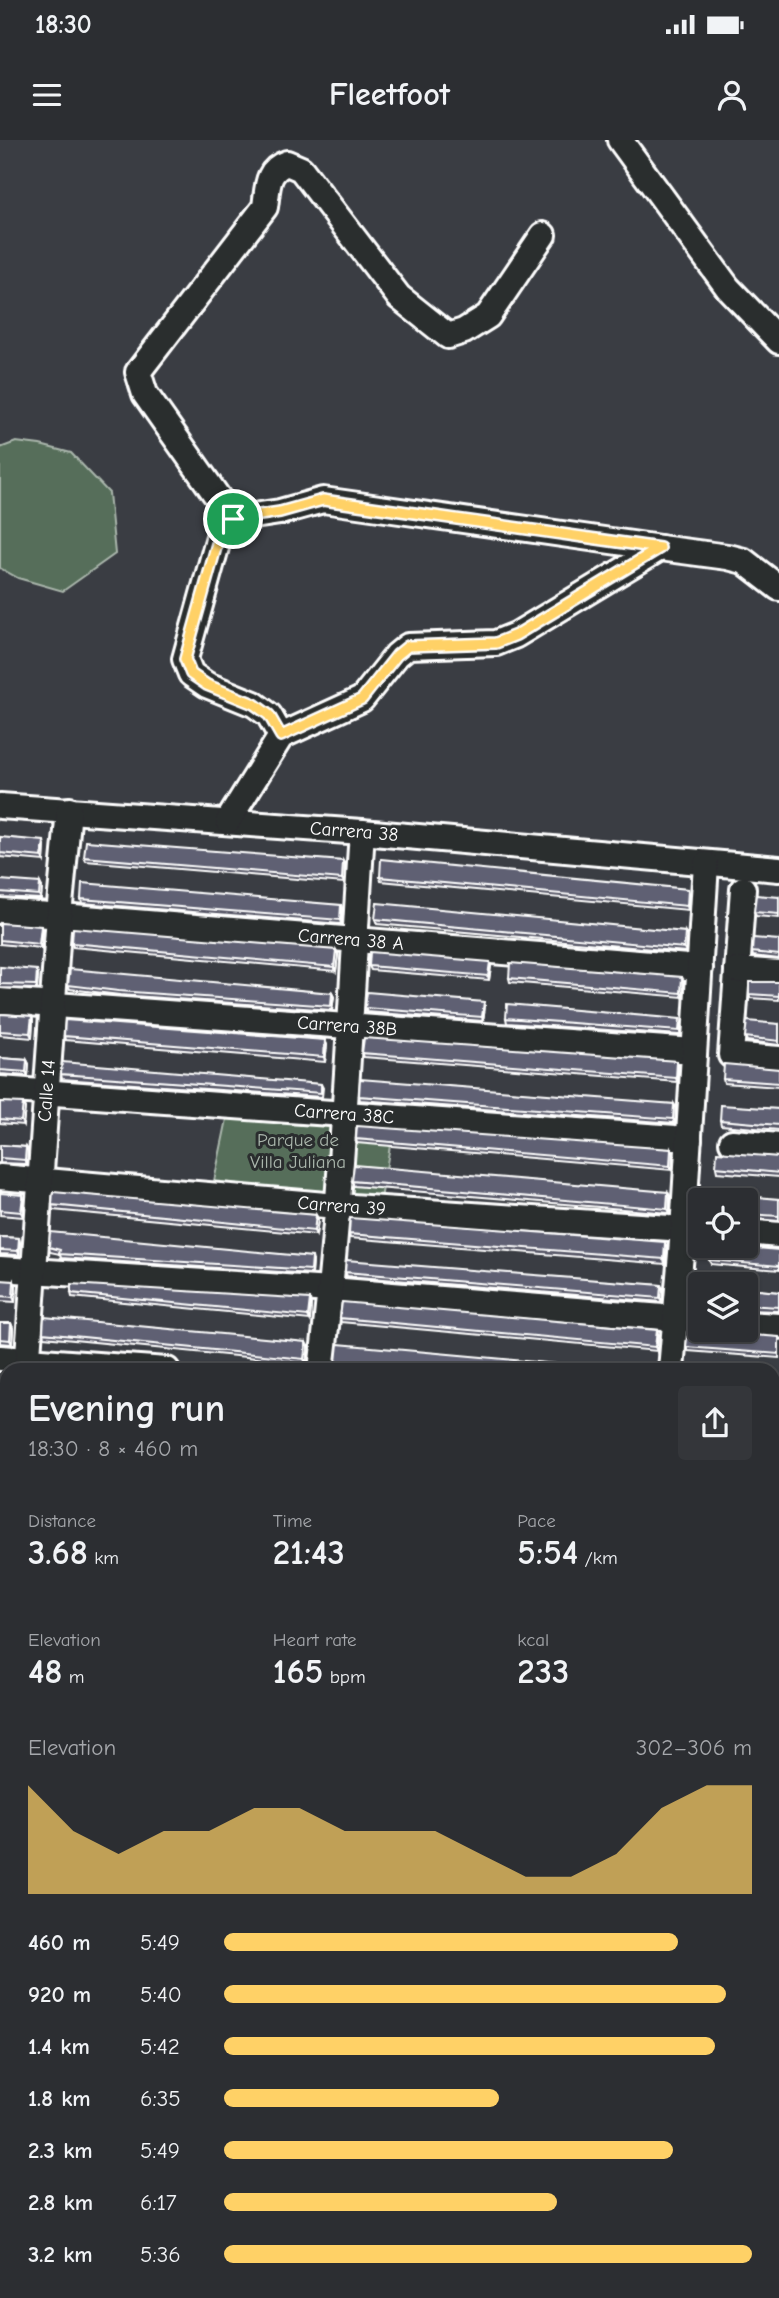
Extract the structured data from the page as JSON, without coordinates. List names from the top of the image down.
{
  "streets": {
    "street": [
      "Carrera 38",
      "Carrera 38 A",
      "Carrera 38B",
      "Calle 14",
      "Carrera 38C",
      "Carrera 39"
    ]
  },
  "crossings": [
    ["Carrera 38", "Calle 14"],
    ["Carrera 38 A", "Calle 14"],
    ["Carrera 38B", "Calle 14"],
    ["Calle 14", "Carrera 38C"],
    ["Calle 14", "Carrera 39"]
  ],
  "parks": ["Parque de Villa Juliana"],
  "page": {
    "status": "18:30",
    "header": "Fleetfoot",
    "heading": ["Evening run", "18:30 · 8 × 460 m"],
    "stats": [
      ["Distance", "3.68 km"],
      ["Time", "21:43"],
      ["Pace", "5:54 /km"],
      ["Elevation", "48 m"],
      ["Heart rate", "165 bpm"],
      ["kcal", "233"]
    ],
    "chart": ["Elevation", "302–306 m"],
    "list": [
      {
        "name": "460 m",
        "note": "5:49"
      },
      {
        "name": "920 m",
        "note": "5:40"
      },
      {
        "name": "1.4 km",
        "note": "5:42"
      },
      {
        "name": "1.8 km",
        "note": "6:35"
      },
      {
        "name": "2.3 km",
        "note": "5:49"
      },
      {
        "name": "2.8 km",
        "note": "6:17"
      },
      {
        "name": "3.2 km",
        "note": "5:36"
      }
    ]
  }
}
